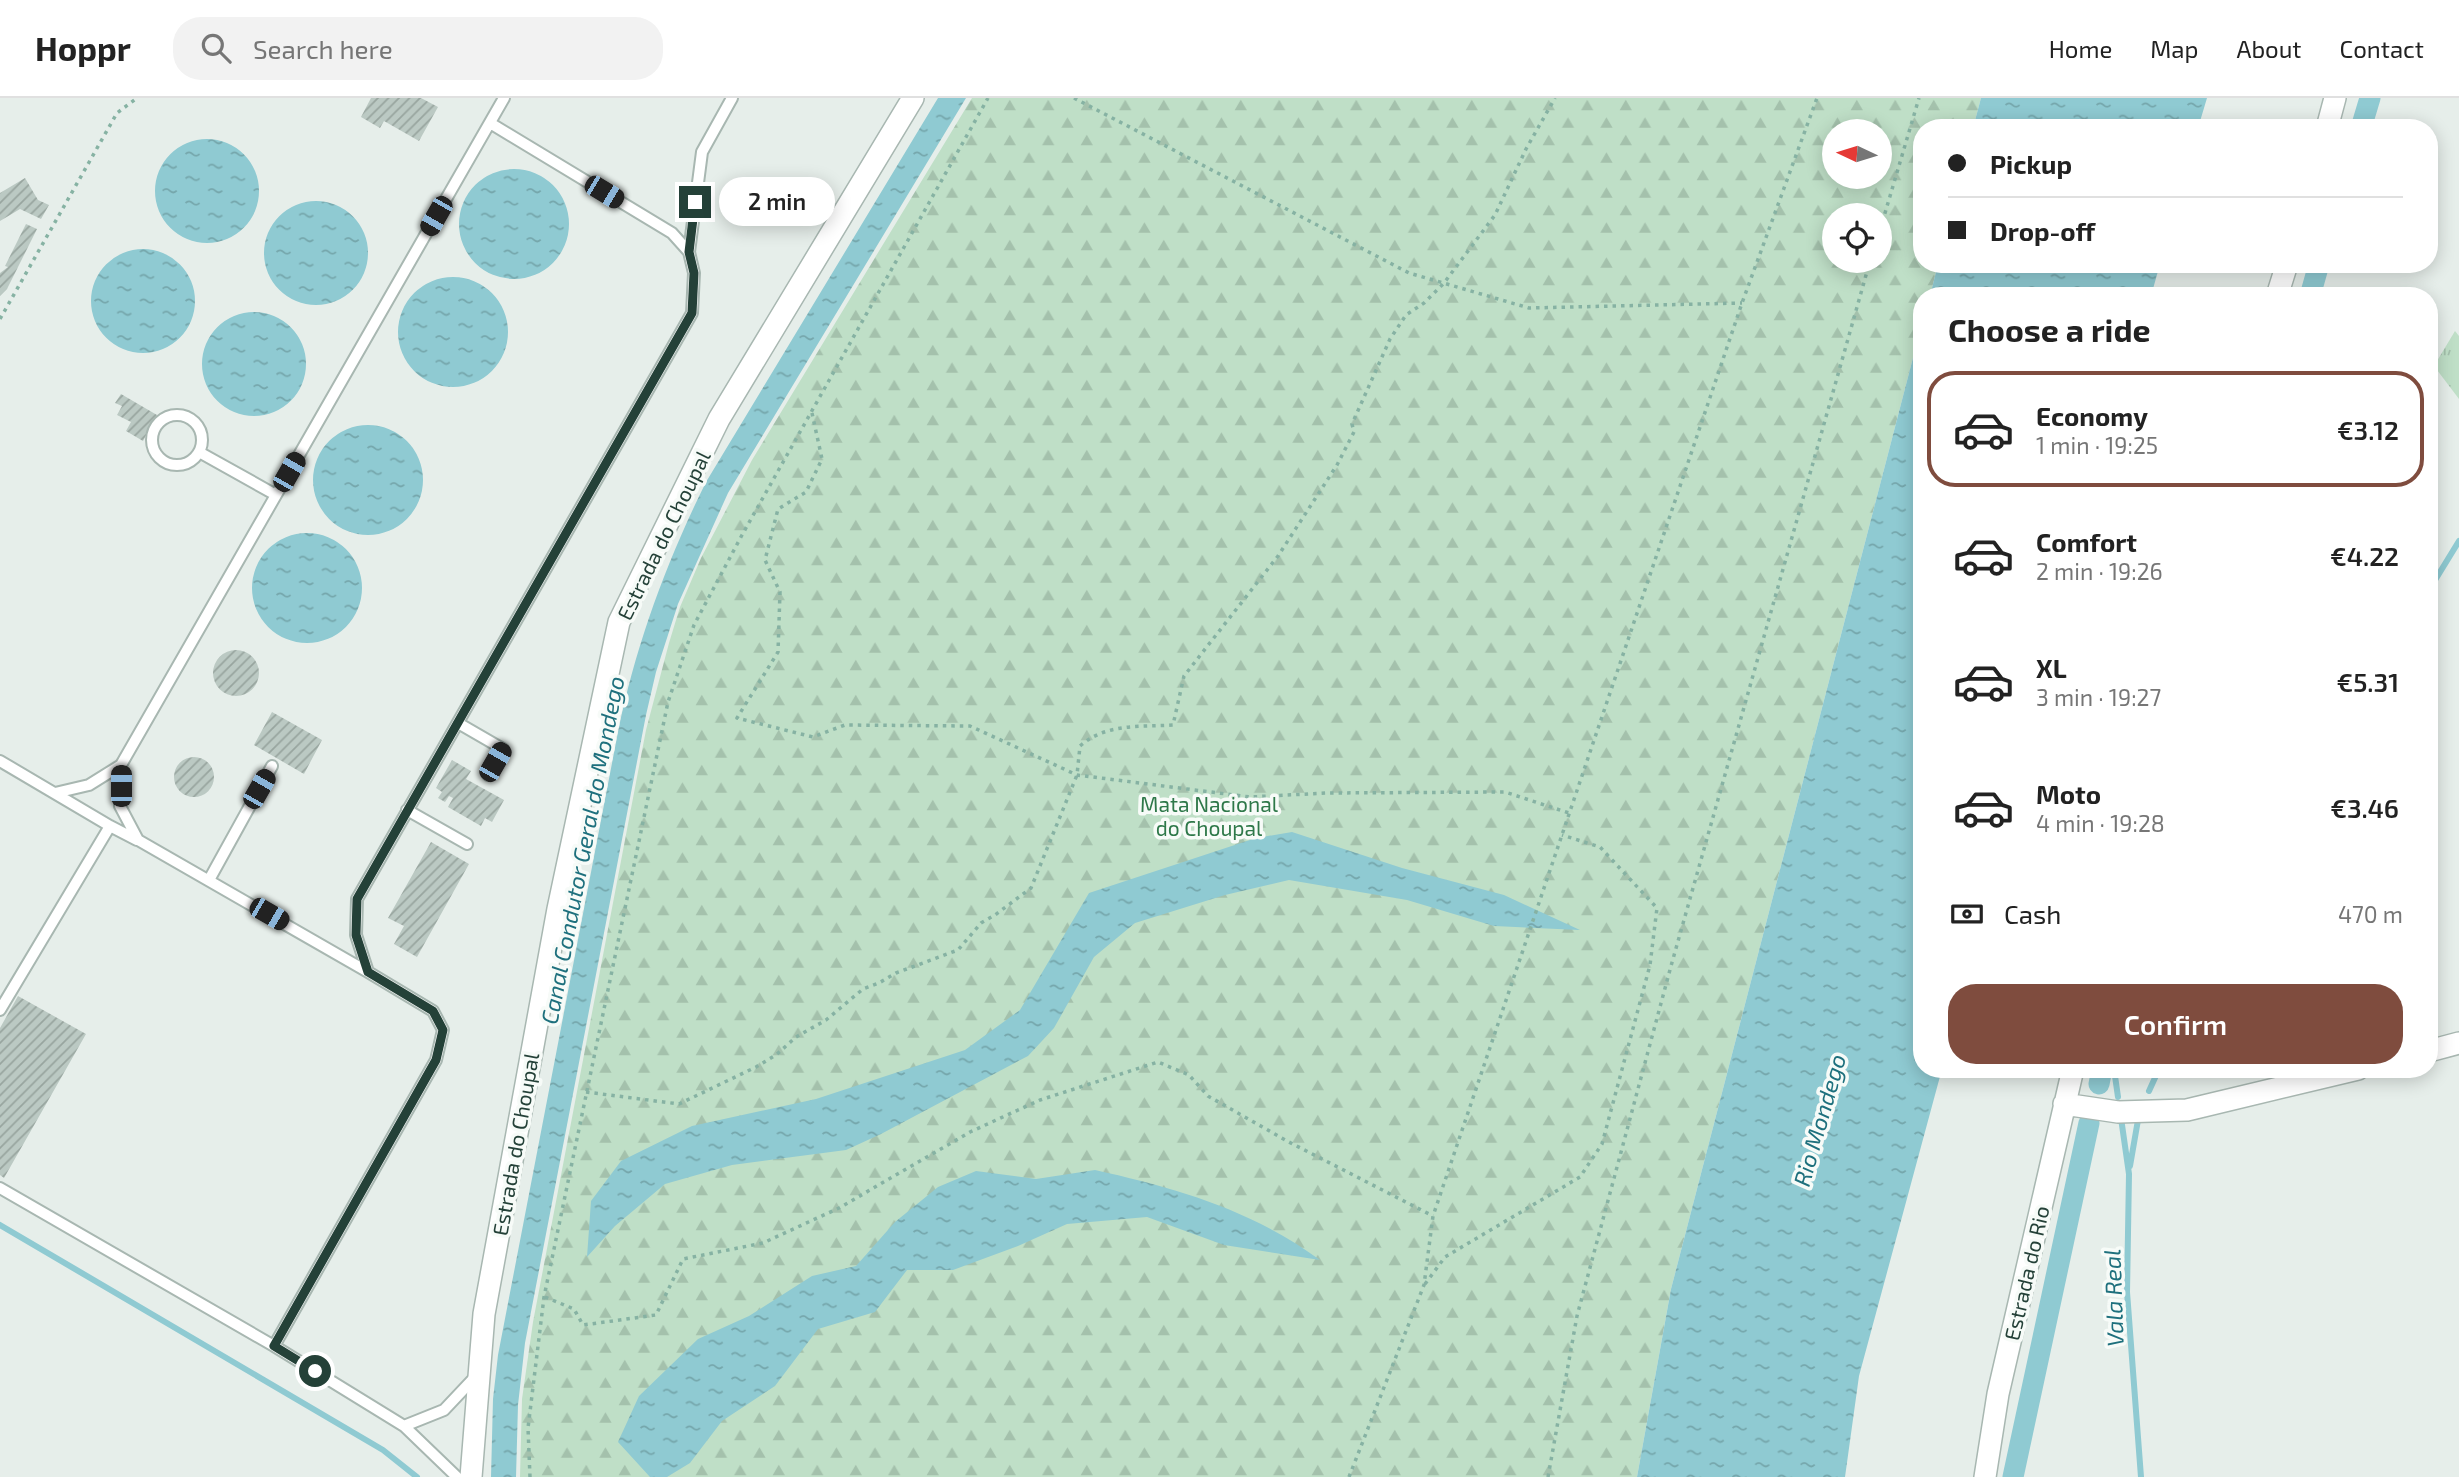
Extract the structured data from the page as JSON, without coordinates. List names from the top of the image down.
{
  "streets": {
    "street": ["Estrada do Choupal", "Estrada do Rio"]
  },
  "water": ["Canal Condutor Geral do Mondego", "Rio Mondego", "Vala Real"],
  "parks": ["Mata Nacional do Choupal"],
  "north": "left",
  "page": {
    "header": "Hoppr",
    "search": "Search here",
    "nav": [
      "Home",
      "Map",
      "About",
      "Contact"
    ],
    "banner": ["Pickup", "Drop-off"],
    "bubble": "2 min",
    "heading": "Choose a ride",
    "list": [
      {
        "name": "Economy",
        "note": "1 min · 19:25",
        "value": "€3.12"
      },
      {
        "name": "Comfort",
        "note": "2 min · 19:26",
        "value": "€4.22"
      },
      {
        "name": "XL",
        "note": "3 min · 19:27",
        "value": "€5.31"
      },
      {
        "name": "Moto",
        "note": "4 min · 19:28",
        "value": "€3.46"
      }
    ],
    "pay": ["Cash", "470 m"],
    "buttons": "Confirm"
  }
}
